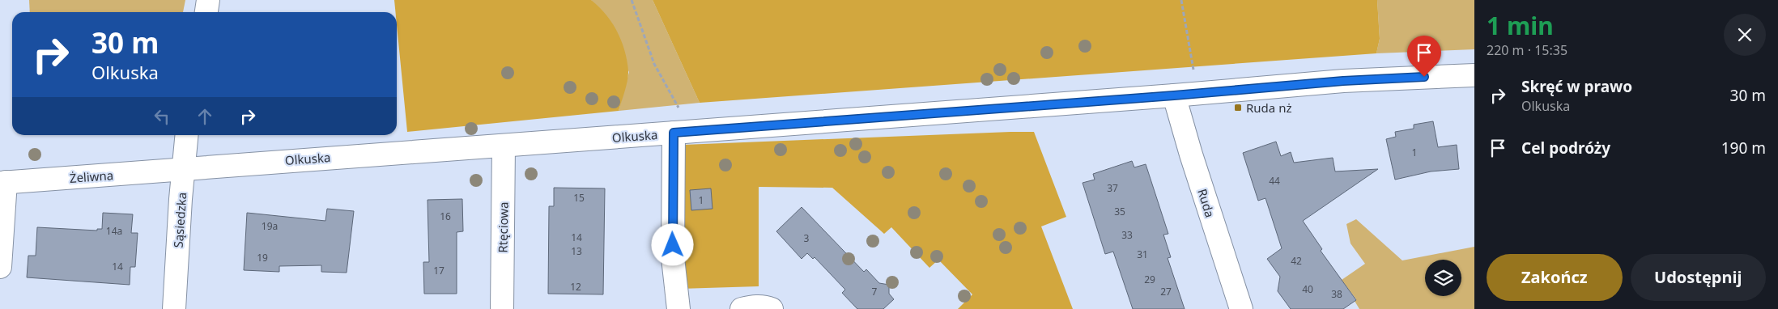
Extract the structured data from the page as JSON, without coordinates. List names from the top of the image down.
{
  "streets": {
    "street": [
      "Olkuska",
      "Żeliwna",
      "Ruda",
      "Sąsiedzka",
      "Rtęciowa"
    ]
  },
  "crossings": [
    ["Olkuska", "Żeliwna"],
    ["Olkuska", "Ruda"],
    ["Olkuska", "Sąsiedzka"],
    ["Olkuska", "Rtęciowa"],
    ["Żeliwna", "Sąsiedzka"]
  ],
  "places": {
    "transit": ["Ruda nż"]
  },
  "house_numbers": [
    "1",
    "44",
    "37",
    "15",
    "1",
    "35",
    "16",
    "19a",
    "14a",
    "33",
    "14",
    "3",
    "13",
    "31",
    "19",
    "42",
    "14",
    "17",
    "29",
    "12",
    "40",
    "7",
    "27",
    "38"
  ],
  "page": {
    "heading": ["1 min", "220 m · 15:35"],
    "turn": ["30 m", "Olkuska"],
    "list": [
      {
        "name": "Skręć w prawo",
        "note": "Olkuska",
        "value": "30 m"
      },
      {
        "name": "Cel podróży",
        "value": "190 m"
      }
    ],
    "buttons": ["Zakończ", "Udostępnij"]
  }
}
